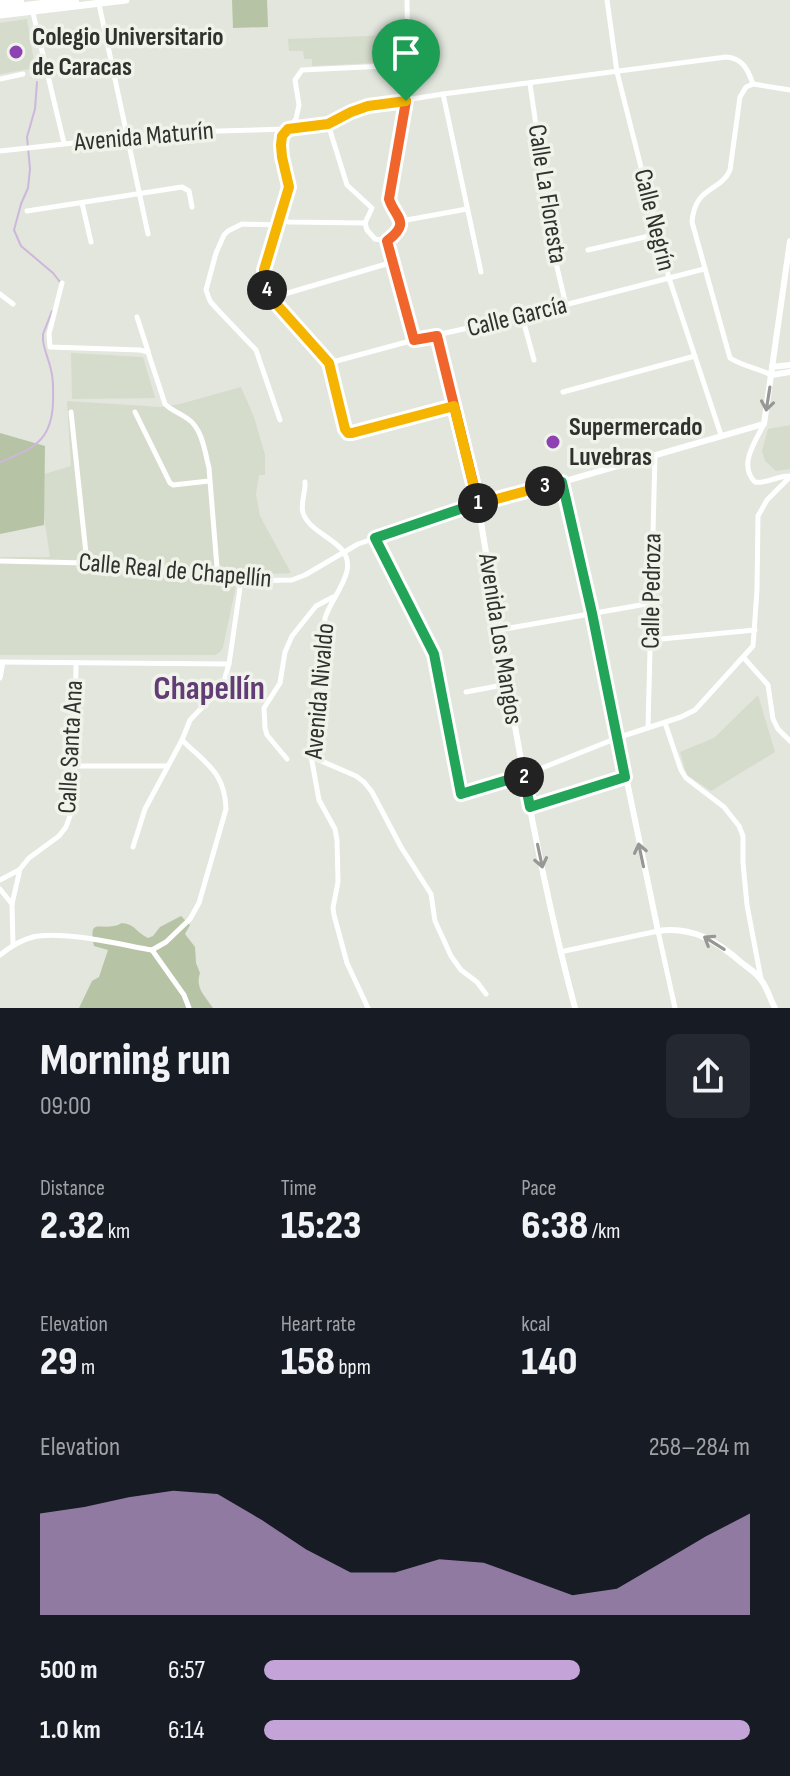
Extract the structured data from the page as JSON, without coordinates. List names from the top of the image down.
{
  "streets": {
    "street": [
      "Avenida Maturín",
      "Calle La Floresta",
      "Calle Negrín",
      "Calle García",
      "Calle Real de Chapellín",
      "Calle Pedroza",
      "Avenida Los Mangos",
      "Avenida Nivaldo",
      "Calle Santa Ana"
    ]
  },
  "crossings": [
    ["Avenida Maturín", "Calle La Floresta"],
    ["Avenida Maturín", "Calle Negrín"],
    ["Calle La Floresta", "Calle García"],
    ["Calle Negrín", "Calle García"],
    ["Calle Real de Chapellín", "Avenida Los Mangos"],
    ["Calle Real de Chapellín", "Avenida Nivaldo"]
  ],
  "districts": ["Chapellín"],
  "places": ["Colegio Universitario de Caracas", "Supermercado Luvebras"],
  "page": {
    "pins": [
      "4",
      "3",
      "1",
      "2"
    ],
    "heading": ["Morning run", "09:00"],
    "stats": [
      ["Distance", "2.32 km"],
      ["Time", "15:23"],
      ["Pace", "6:38 /km"],
      ["Elevation", "29 m"],
      ["Heart rate", "158 bpm"],
      ["kcal", "140"]
    ],
    "chart": ["Elevation", "258–284 m"],
    "list": [
      {
        "name": "500 m",
        "note": "6:57"
      },
      {
        "name": "1.0 km",
        "note": "6:14"
      }
    ]
  }
}
